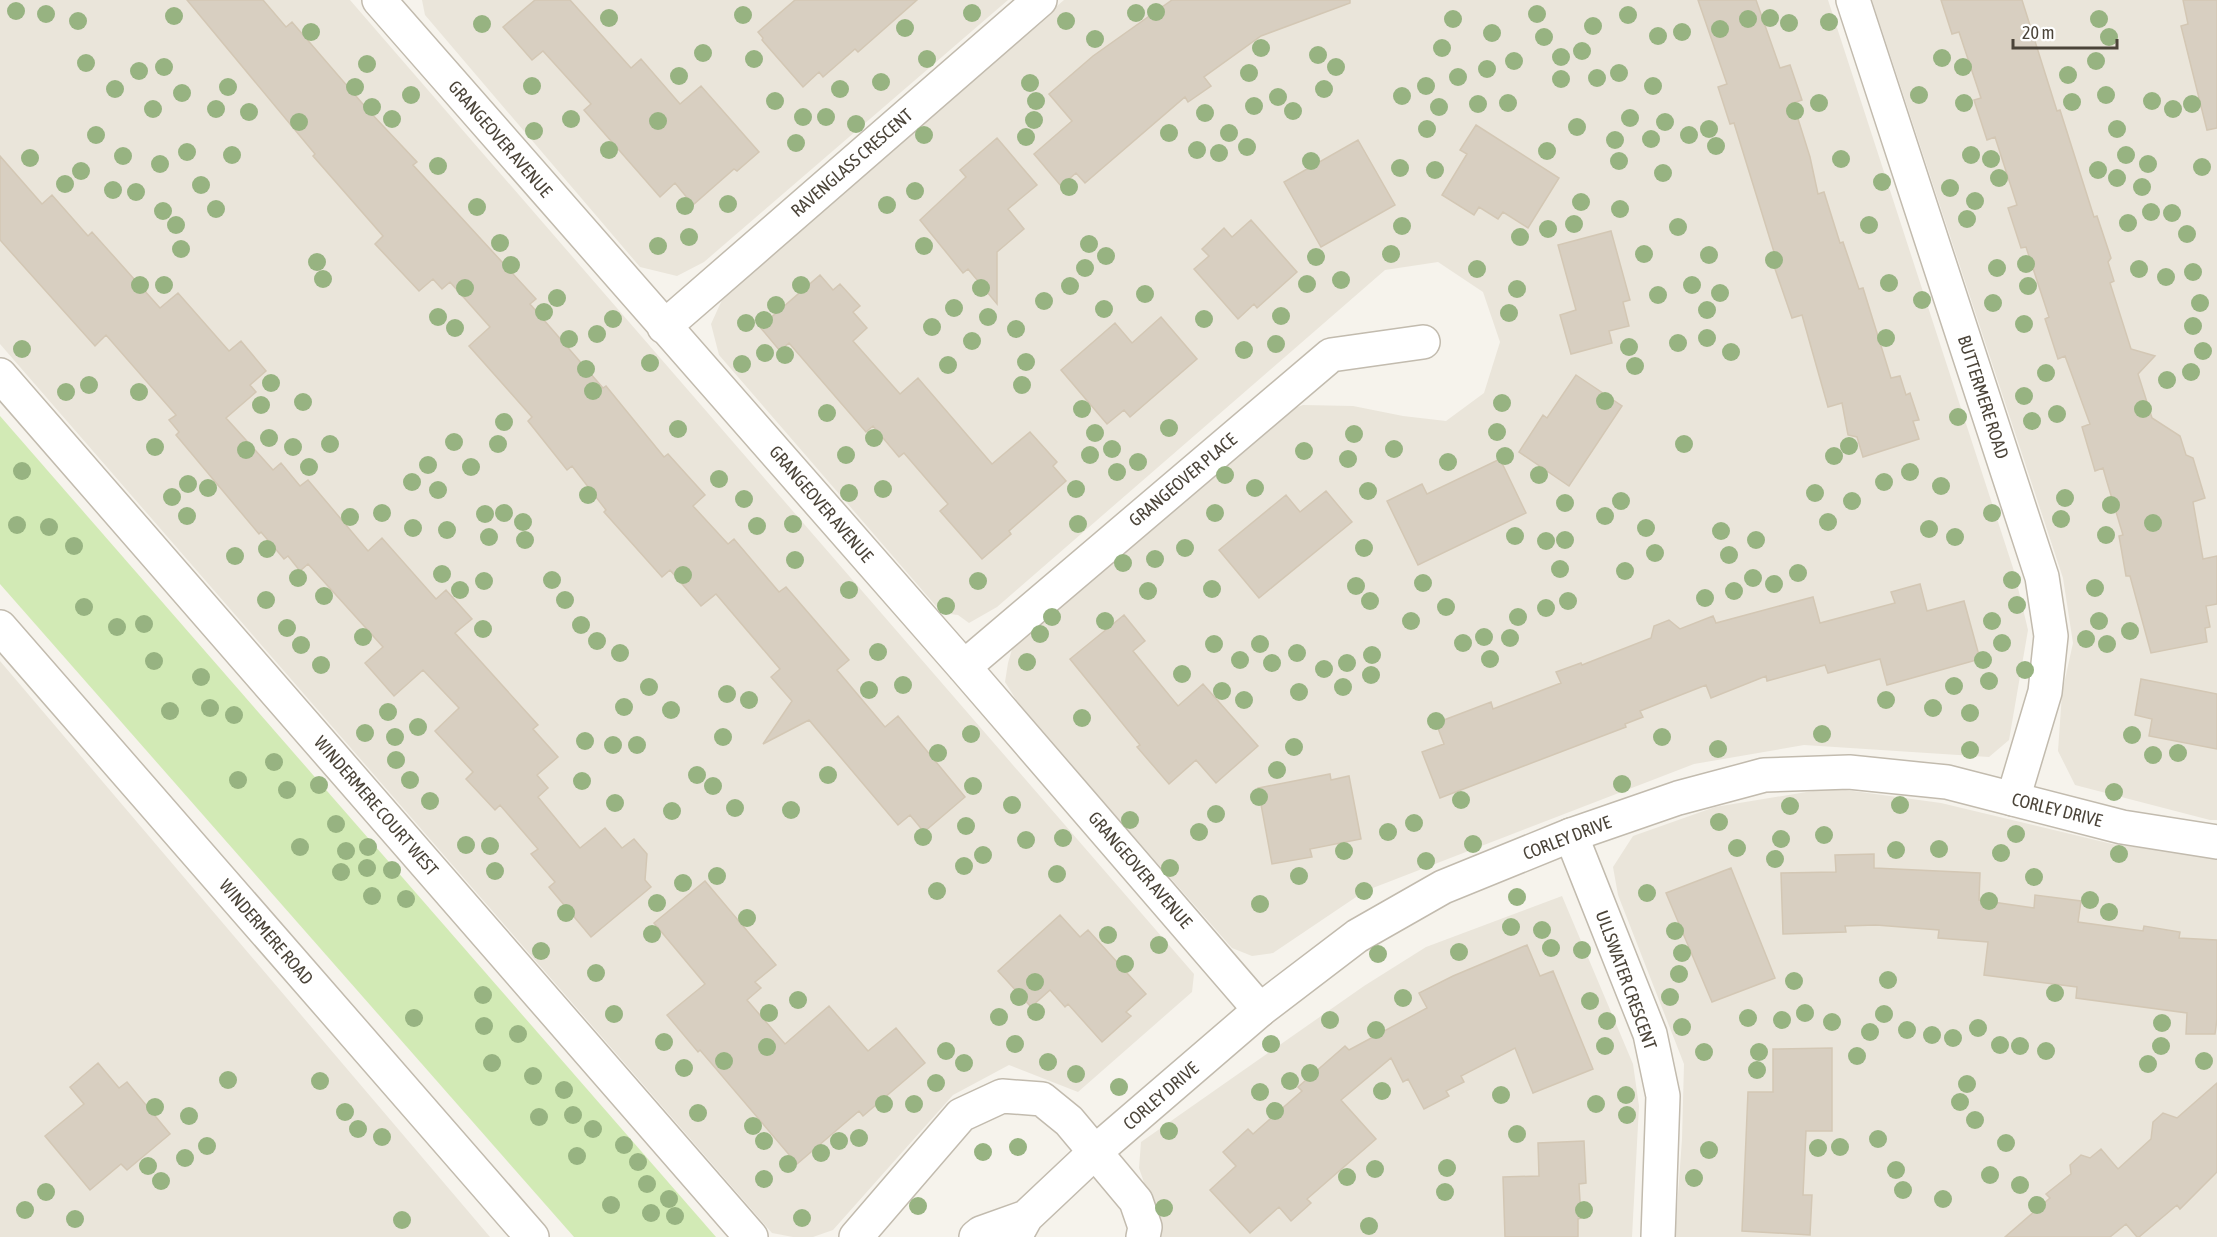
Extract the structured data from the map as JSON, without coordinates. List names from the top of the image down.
{
  "streets": {
    "street": [
      "GRANGEOVER AVENUE",
      "RAVENGLASS CRESCENT",
      "BUTTERMERE ROAD",
      "GRANGEOVER PLACE",
      "WINDERMERE COURT WEST",
      "CORLEY DRIVE",
      "WINDERMERE ROAD",
      "ULLSWATER CRESCENT"
    ]
  },
  "crossings": [
    ["GRANGEOVER AVENUE", "RAVENGLASS CRESCENT"],
    ["GRANGEOVER AVENUE", "GRANGEOVER PLACE"],
    ["GRANGEOVER AVENUE", "CORLEY DRIVE"],
    ["BUTTERMERE ROAD", "CORLEY DRIVE"],
    ["CORLEY DRIVE", "ULLSWATER CRESCENT"]
  ],
  "scale_bar": "20 m"
}
